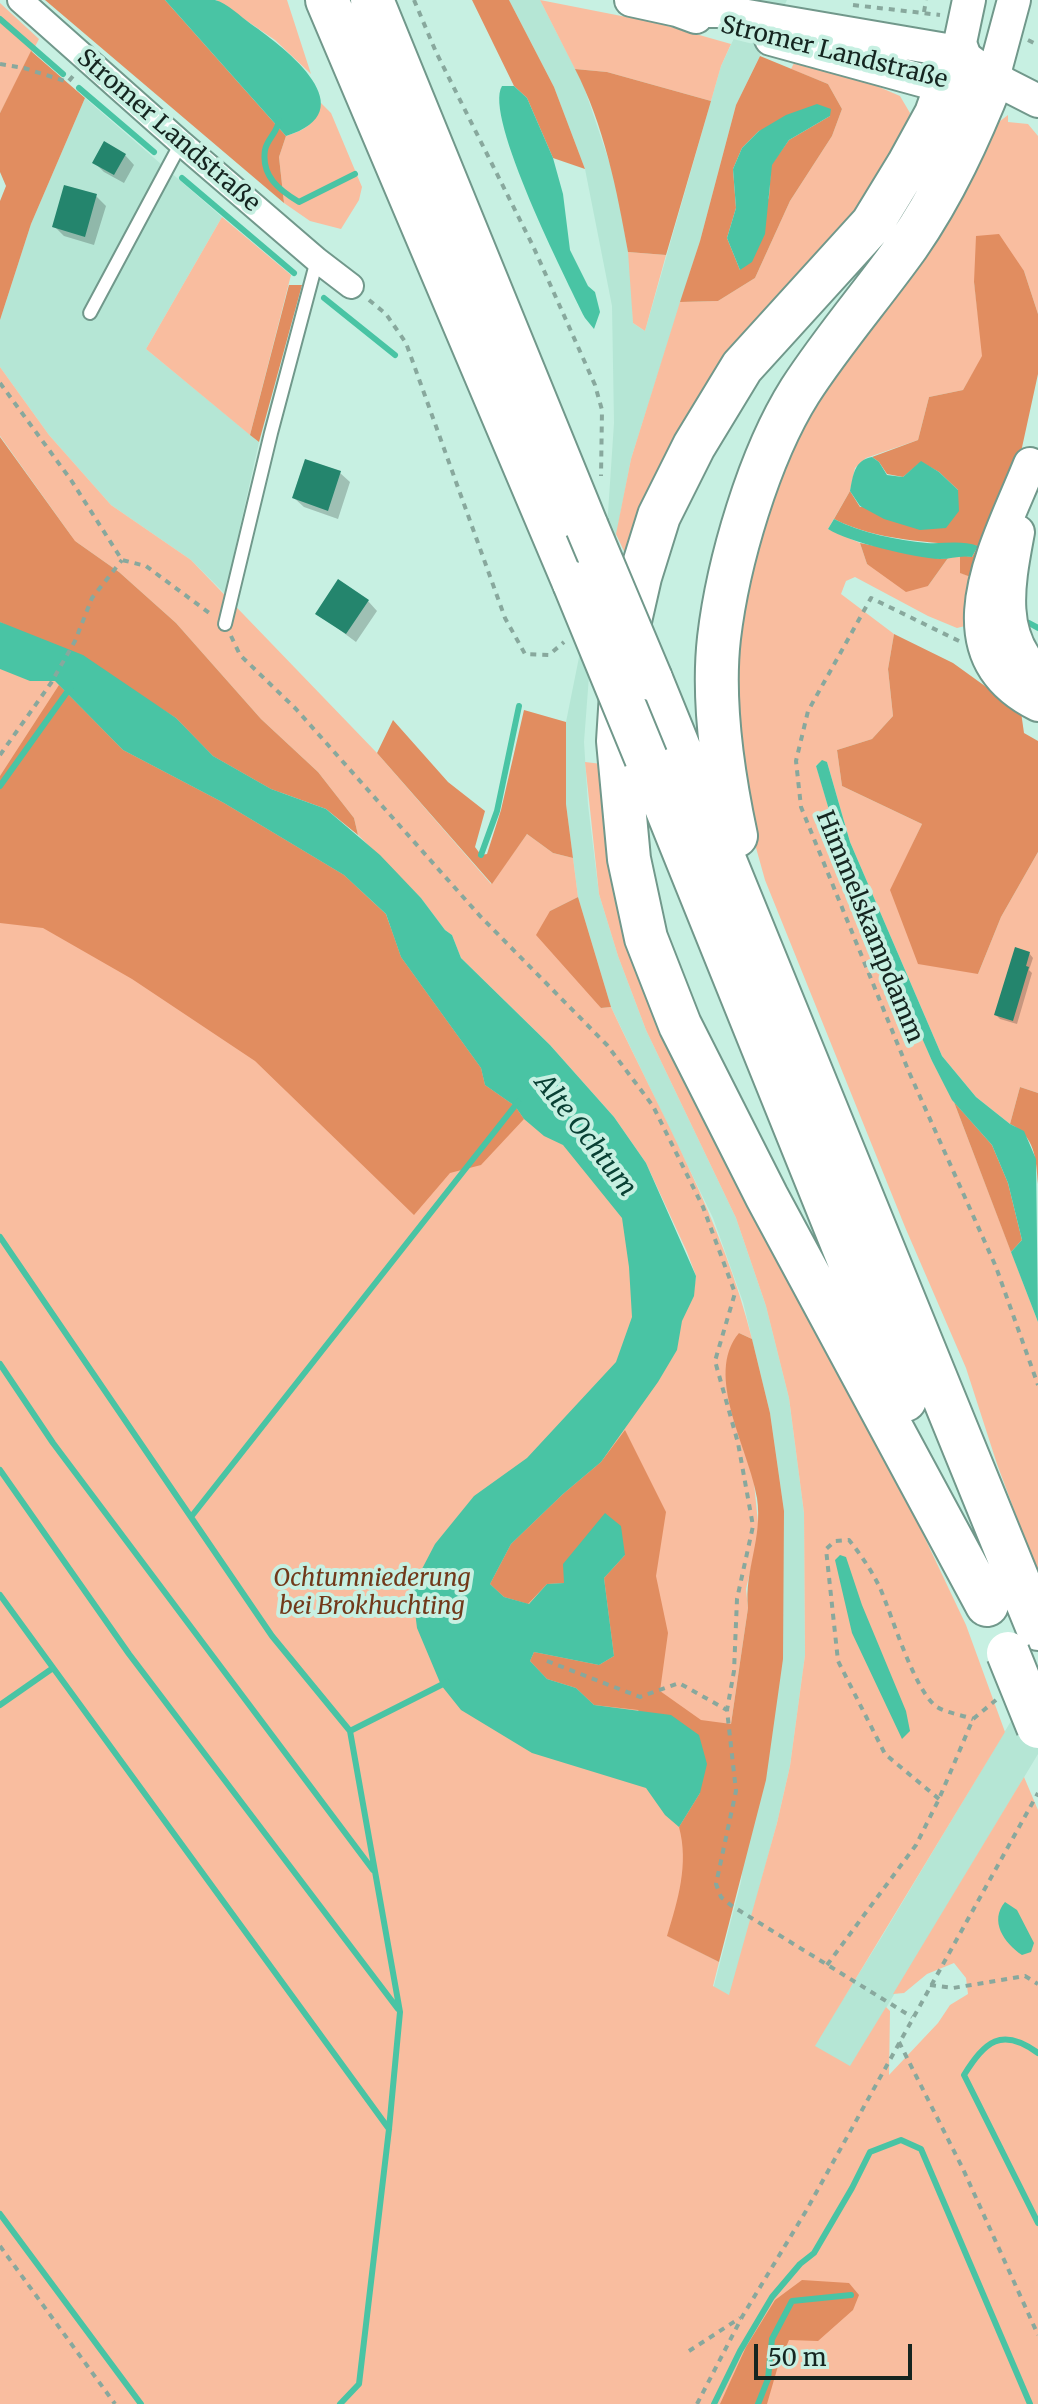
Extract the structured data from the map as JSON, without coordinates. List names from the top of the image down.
{
  "streets": {
    "street": ["Stromer Landstraße"],
    "path": ["Himmelskampdamm"]
  },
  "water": ["Alte Ochtum"],
  "parks": ["Ochtumniederung bei Brokhuchting"],
  "scale_bar": "50 m"
}
